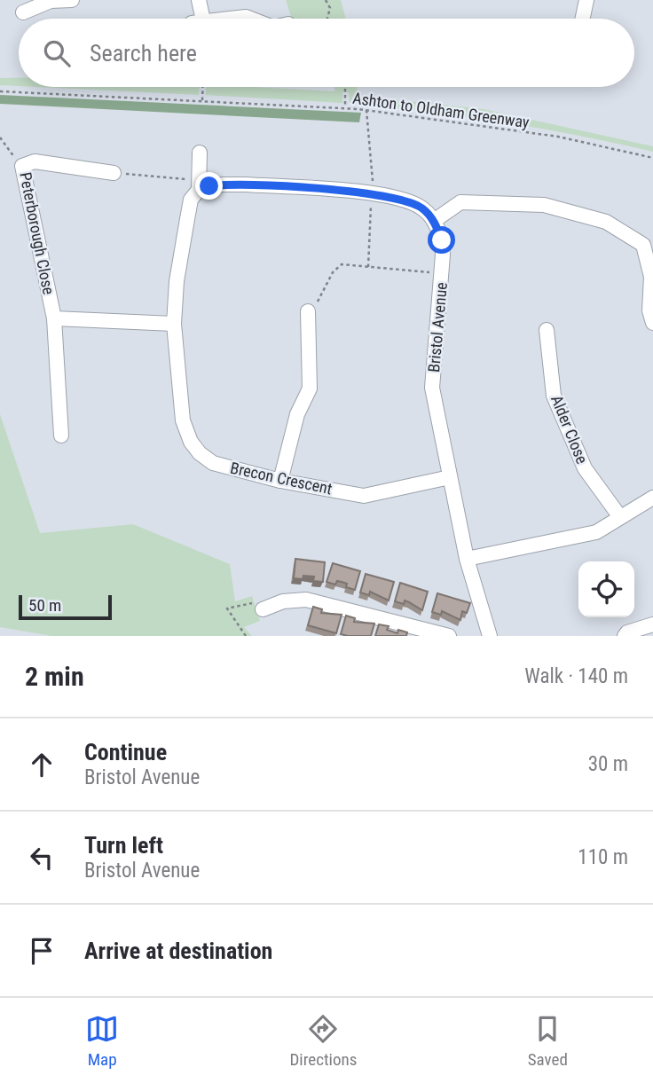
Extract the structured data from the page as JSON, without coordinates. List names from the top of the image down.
{
  "streets": {
    "street": [
      "Peterborough Close",
      "Bristol Avenue",
      "Alder Close",
      "Brecon Crescent"
    ],
    "path": ["Ashton to Oldham Greenway"]
  },
  "crossings": [
    ["Bristol Avenue", "Brecon Crescent"]
  ],
  "scale_bar": "50 m",
  "page": {
    "search": "Search here",
    "scale": "50 m",
    "heading": ["2 min", "Walk · 140 m"],
    "list": [
      ["Continue", "Bristol Avenue", "30 m"],
      ["Turn left", "Bristol Avenue", "110 m"],
      "Arrive at destination"
    ],
    "nav": ["Map", "Directions", "Saved"]
  }
}
